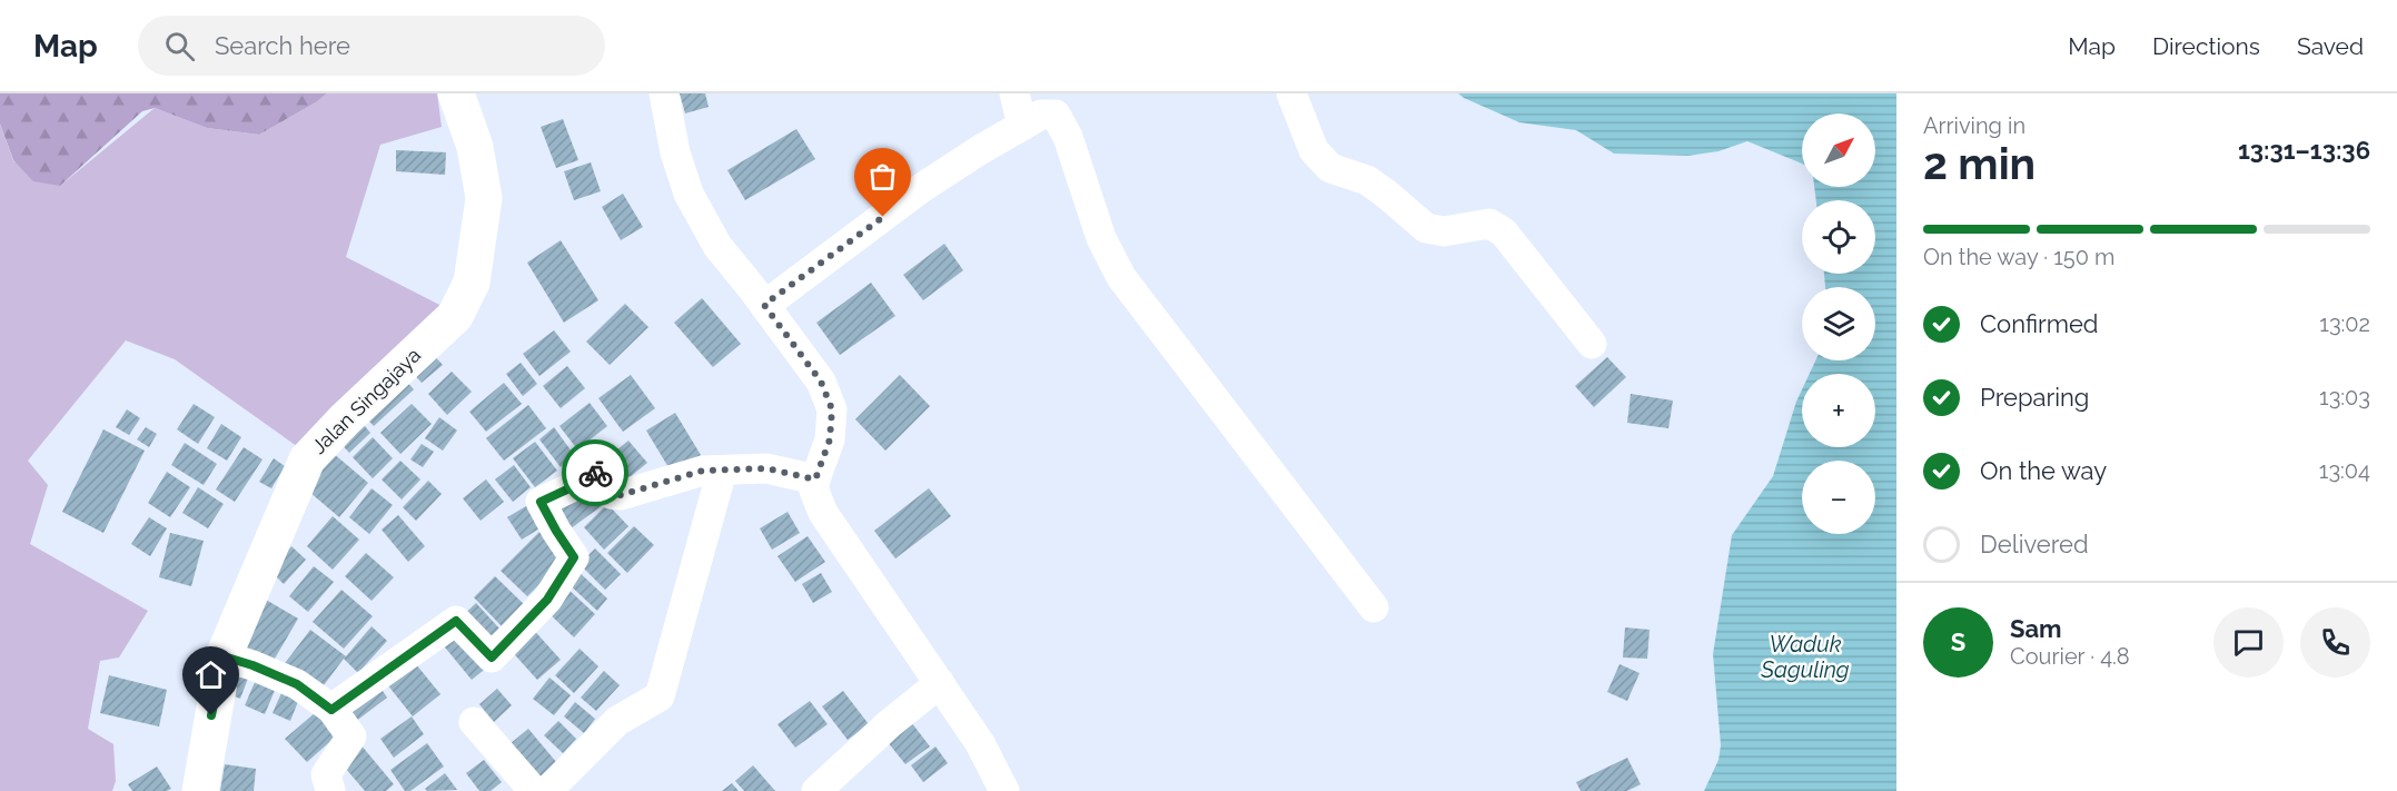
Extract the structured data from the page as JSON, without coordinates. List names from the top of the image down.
{
  "streets": {
    "street": ["Jalan Singajaya"]
  },
  "water": ["Waduk Saguling"],
  "north": "top right",
  "page": {
    "header": "Map",
    "search": "Search here",
    "nav": ["Map", "Directions", "Saved"],
    "heading": ["2 min", "Arriving in", "13:31–13:36"],
    "panel": ["Sam", "Courier · 4.8"],
    "map_buttons": ["+", "−"],
    "bar": "On the way · 150 m",
    "list": [
      ["Confirmed", "13:02"],
      ["Preparing", "13:03"],
      ["On the way", "13:04"],
      "Delivered"
    ],
    "round": "S"
  }
}
